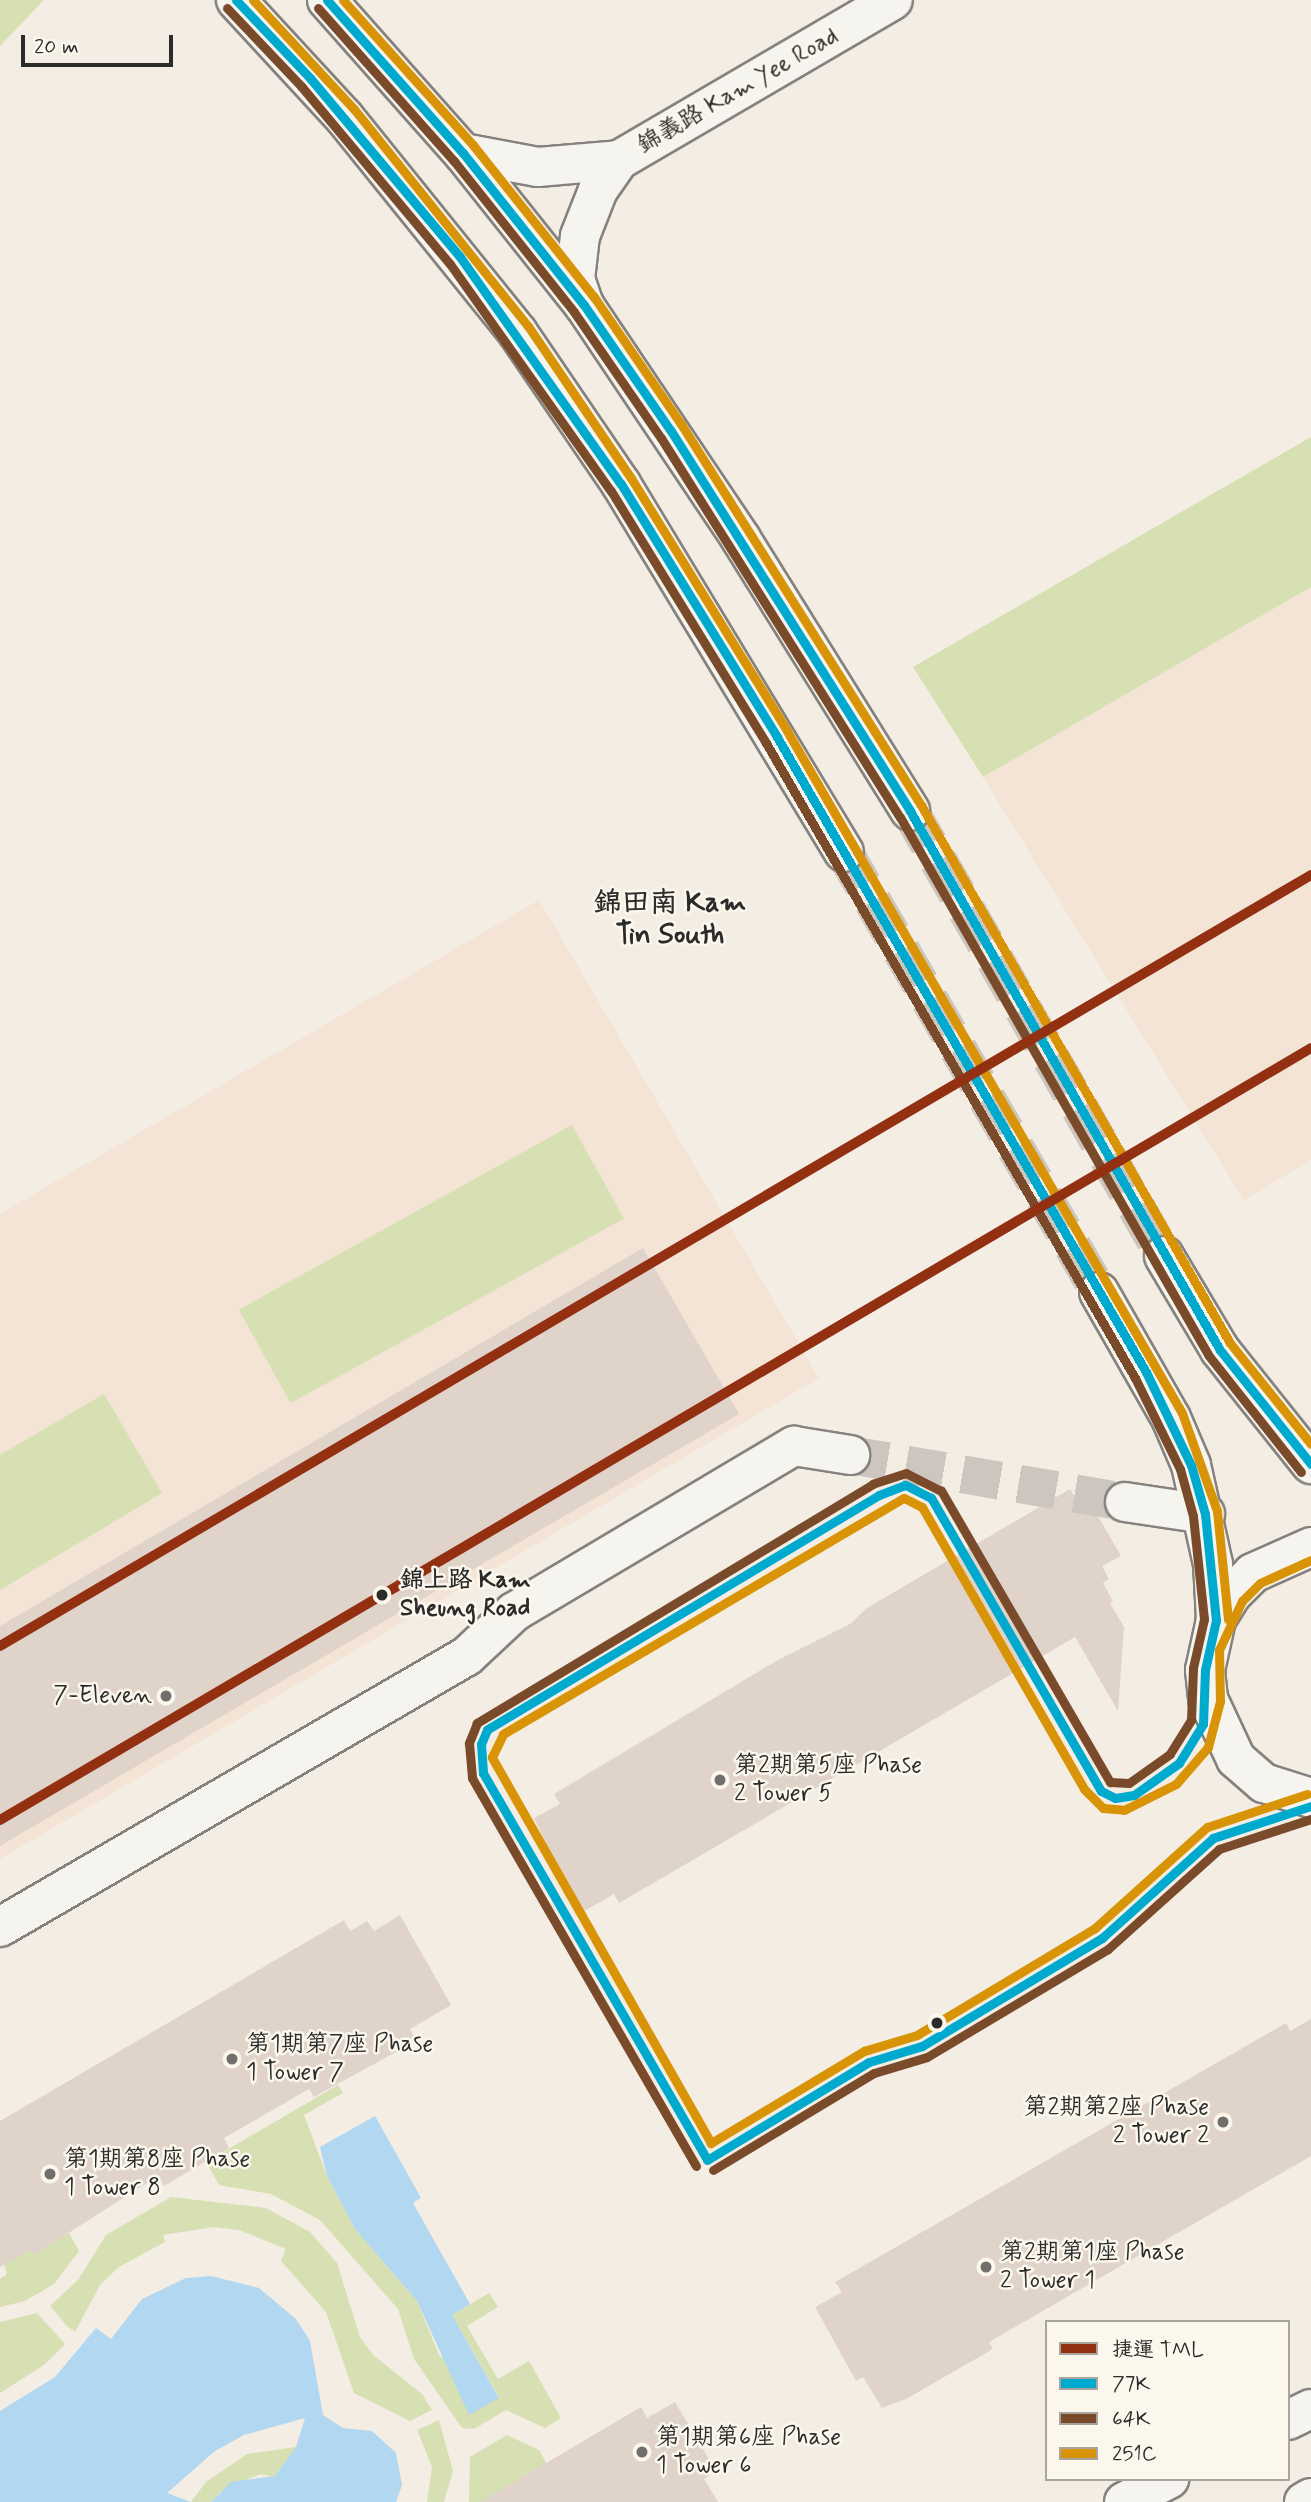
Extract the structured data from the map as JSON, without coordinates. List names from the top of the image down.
{
  "streets": {
    "street": ["錦義路 Kam Yee Road"]
  },
  "districts": ["錦田南 Kam Tin South"],
  "places": [
    "錦上路 Kam Sheung Road",
    "7-Eleven",
    "第2期第5座 Phase 2 Tower 5",
    "第1期第7座 Phase 1 Tower 7",
    "第2期第2座 Phase 2 Tower 2",
    "第1期第8座 Phase 1 Tower 8",
    "第2期第1座 Phase 2 Tower 1",
    "第1期第6座 Phase 1 Tower 6"
  ],
  "lines": [
    "transit line 77K",
    "transit line 251C",
    "transit line 64K",
    "metro line TML"
  ],
  "legend": [
    "捷運 TML",
    "77K",
    "64K",
    "251C"
  ],
  "scale_bar": "20 m"
}
